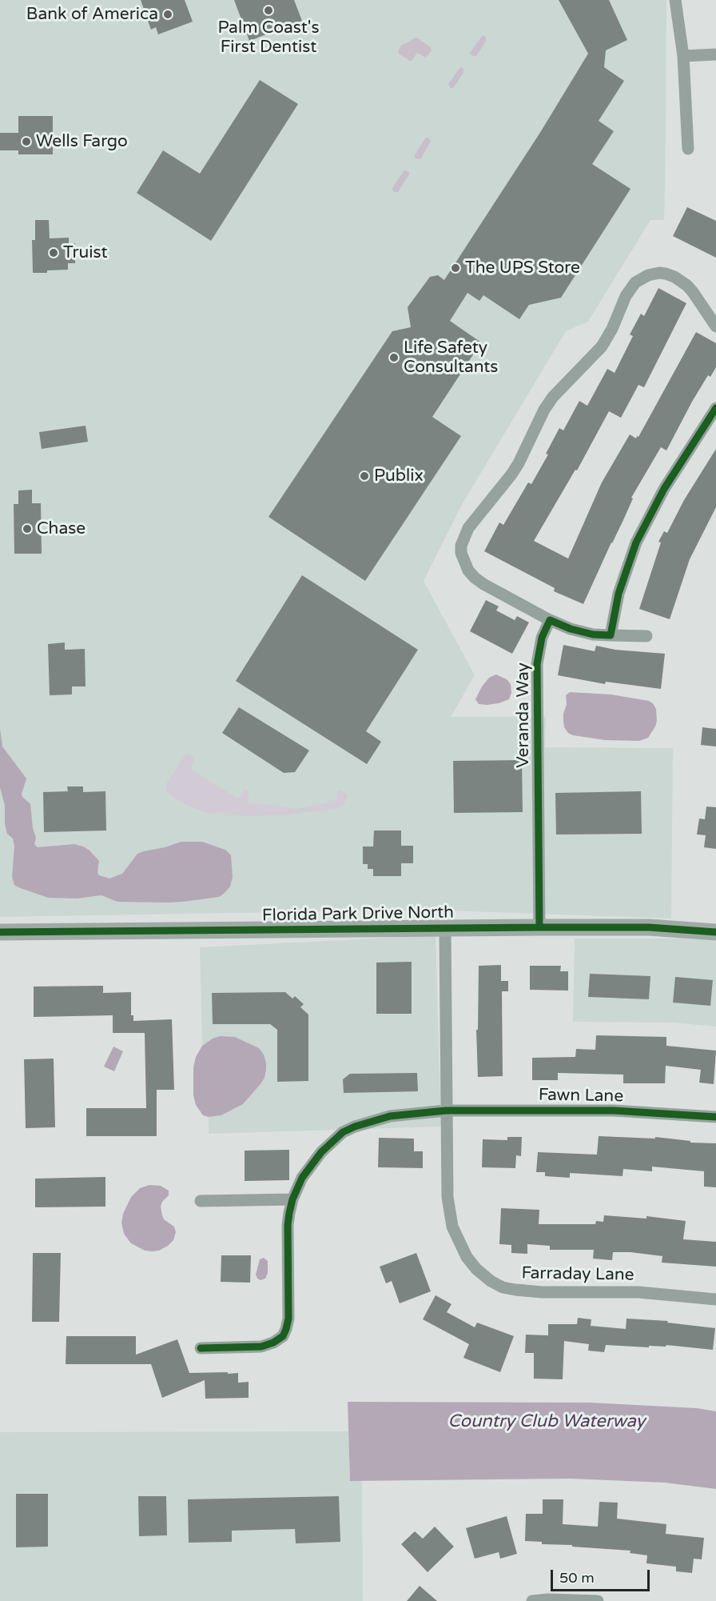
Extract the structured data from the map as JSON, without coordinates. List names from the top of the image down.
{
  "streets": {
    "street": [
      "Veranda Way",
      "Florida Park Drive North",
      "Fawn Lane",
      "Farraday Lane"
    ]
  },
  "crossings": [
    ["Veranda Way", "Florida Park Drive North"],
    ["Florida Park Drive North", "Farraday Lane"],
    ["Fawn Lane", "Farraday Lane"]
  ],
  "water": ["Country Club Waterway"],
  "places": [
    "Palm Coast's First Dentist",
    "Bank of America",
    "Wells Fargo",
    "Truist",
    "The UPS Store",
    "Life Safety Consultants",
    "Publix",
    "Chase"
  ],
  "scale_bar": "50 m"
}
